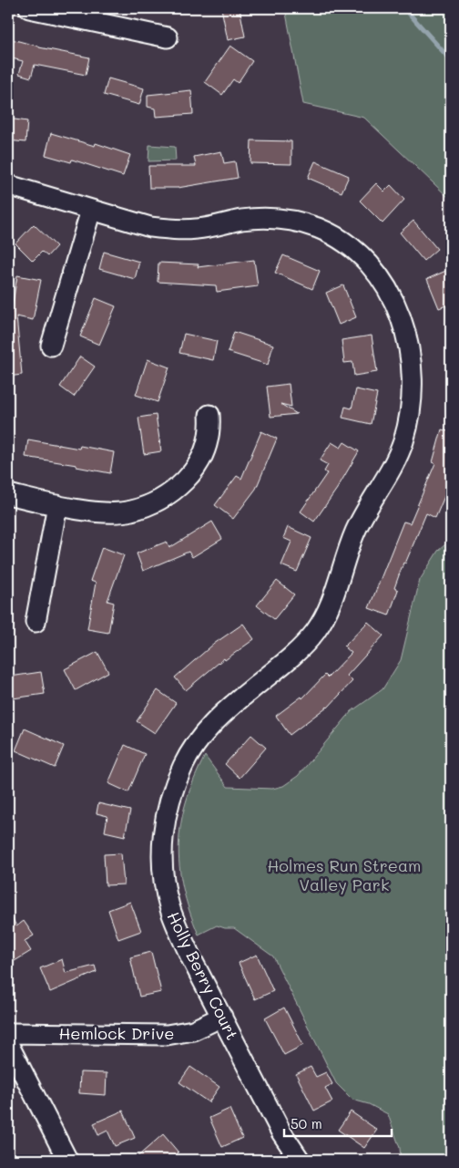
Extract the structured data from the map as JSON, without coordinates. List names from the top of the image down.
{
  "streets": {
    "street": ["Holly Berry Court", "Hemlock Drive"]
  },
  "crossings": [
    ["Holly Berry Court", "Hemlock Drive"]
  ],
  "parks": ["Holmes Run Stream Valley Park"],
  "scale_bar": "50 m"
}
